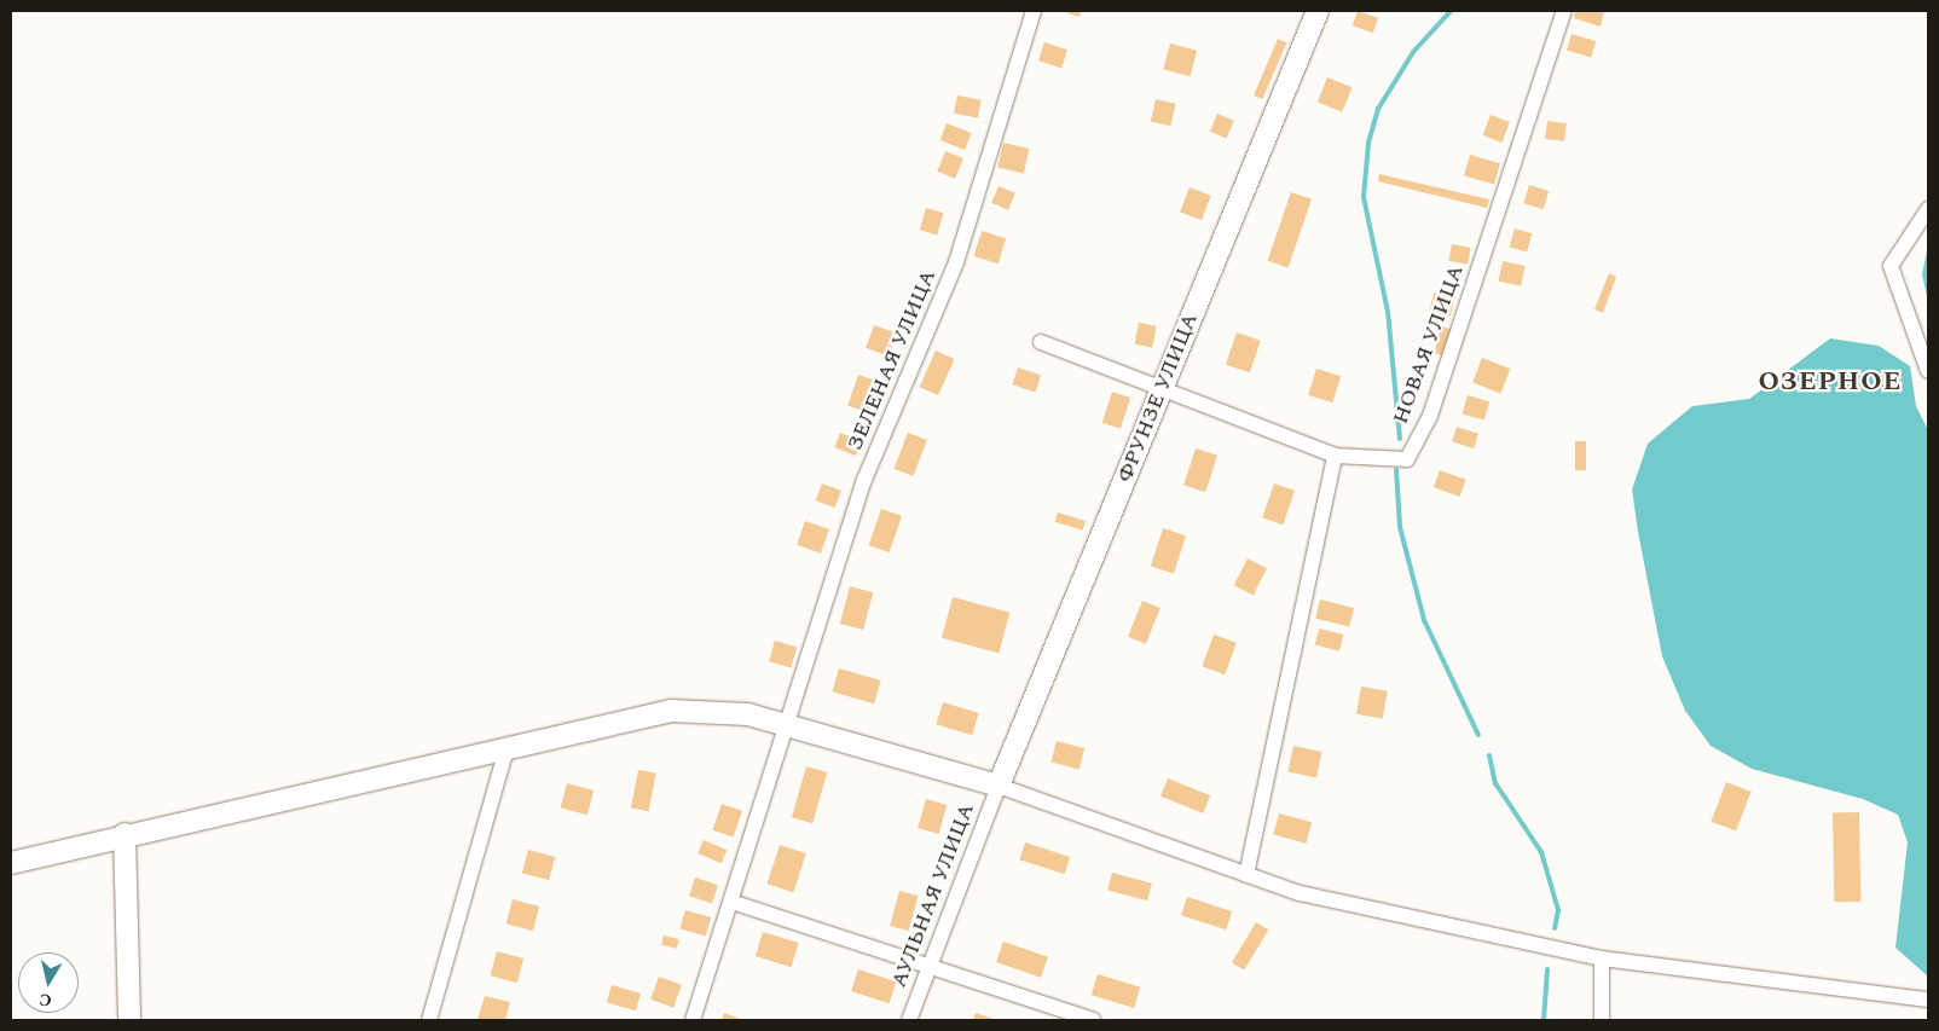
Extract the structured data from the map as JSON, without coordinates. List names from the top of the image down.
{
  "streets": {
    "street": [
      "НОВАЯ УЛИЦА",
      "ЗЕЛЕНАЯ УЛИЦА",
      "ФРУНЗЕ УЛИЦА",
      "АУЛЬНАЯ УЛИЦА"
    ]
  },
  "crossings": [
    ["НОВАЯ УЛИЦА", "ФРУНЗЕ УЛИЦА"],
    ["ФРУНЗЕ УЛИЦА", "АУЛЬНАЯ УЛИЦА"]
  ],
  "districts": ["ОЗЕРНОЕ"],
  "north": "bottom"
}
